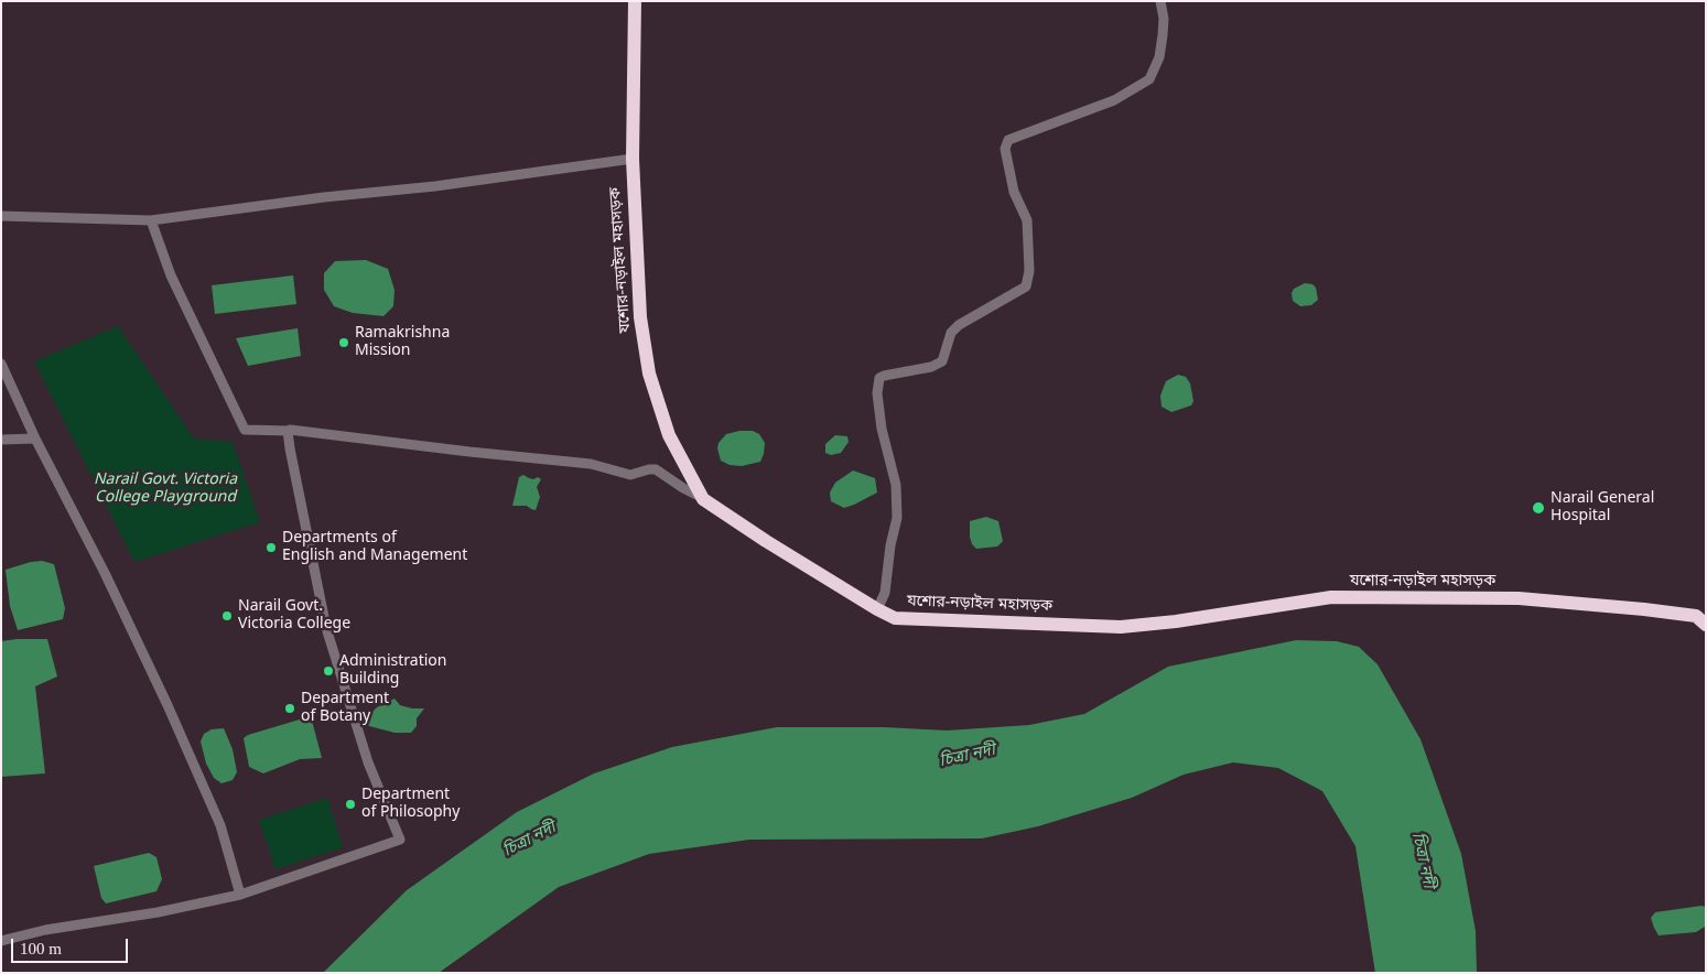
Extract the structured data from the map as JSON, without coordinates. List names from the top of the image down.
{
  "streets": {
    "highway": ["যশোর-নড়াইল মহাসড়ক"]
  },
  "water": ["চিত্রা নদী"],
  "parks": ["Narail Govt. Victoria College Playground"],
  "places": [
    "Ramakrishna Mission",
    "Narail General Hospital",
    "Departments of English and Management",
    "Narail Govt. Victoria College",
    "Administration Building",
    "Department of Botany",
    "Department of Philosophy"
  ],
  "scale_bar": "100 m"
}
